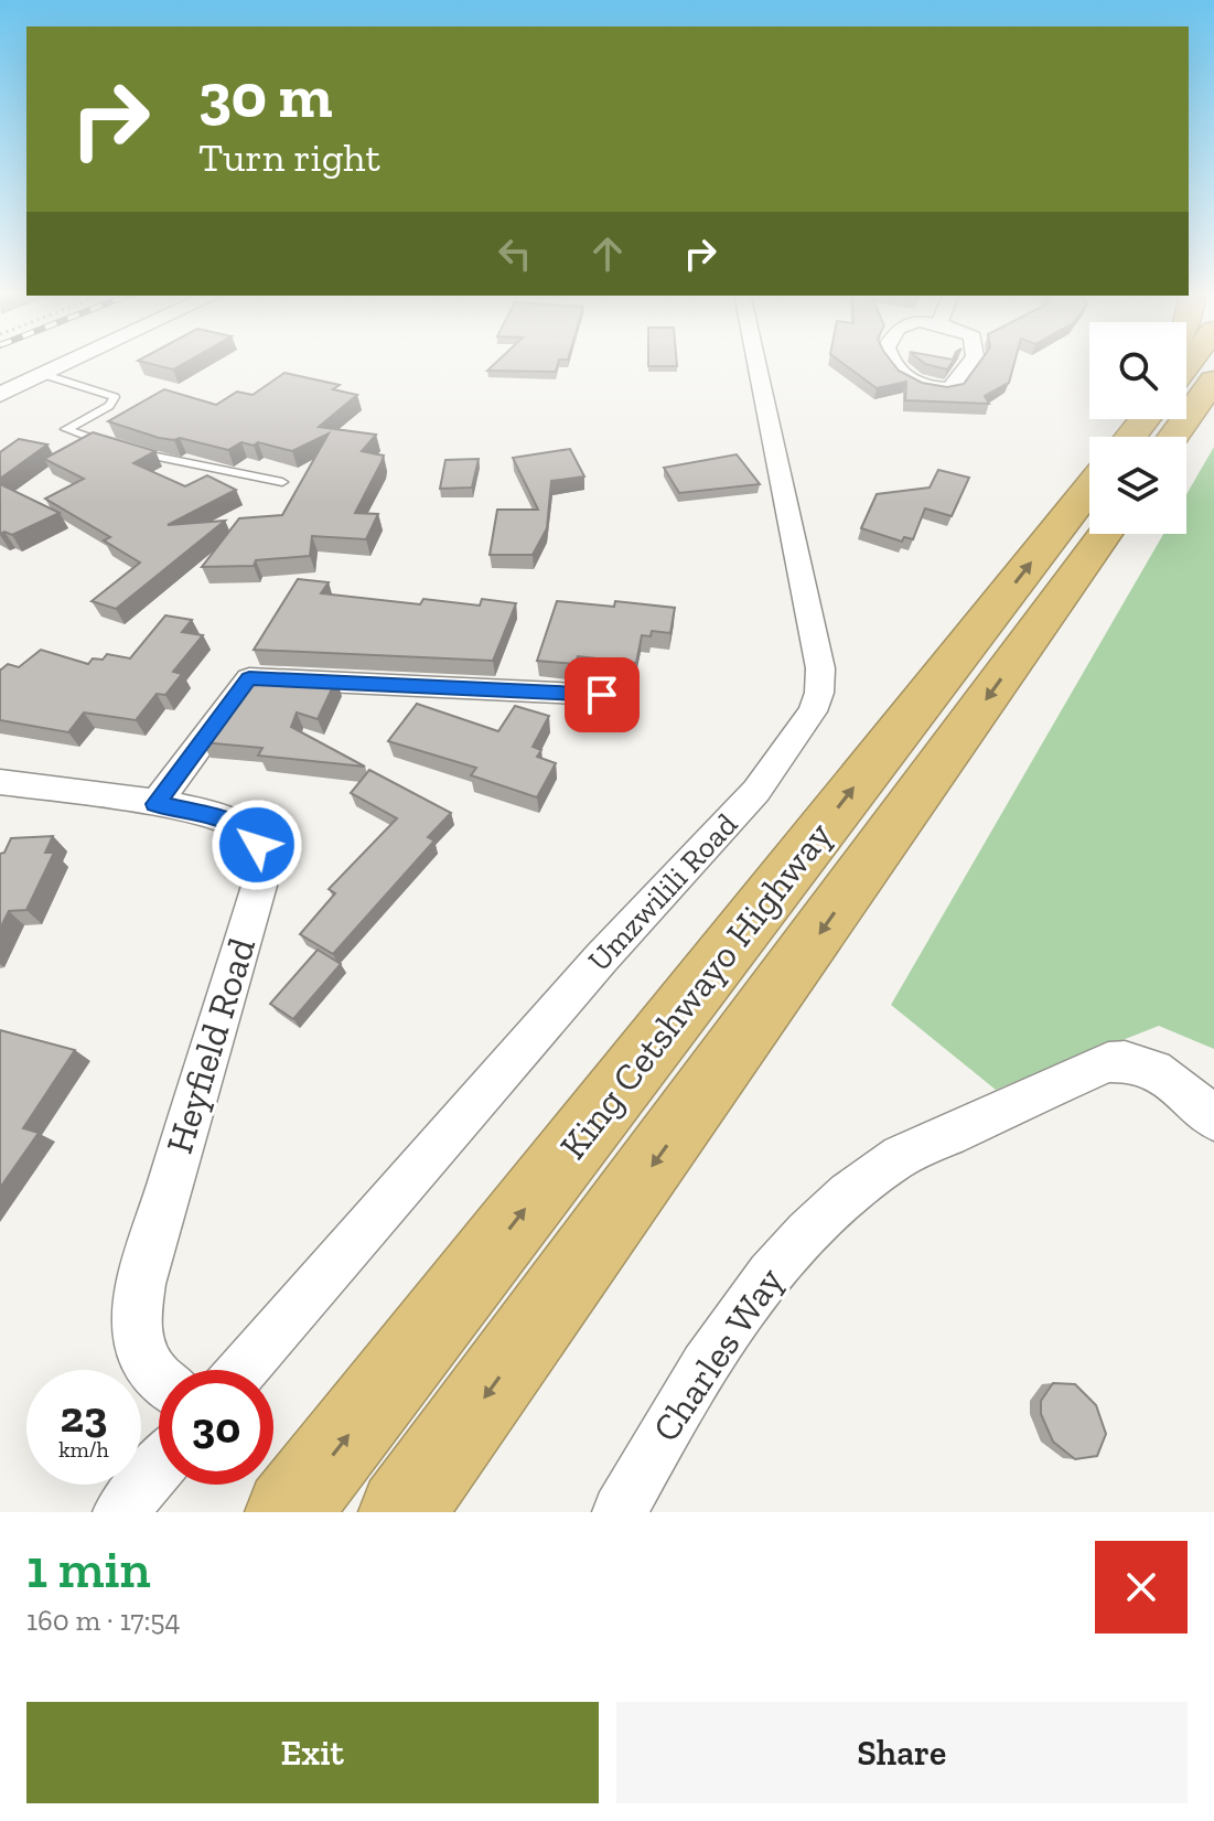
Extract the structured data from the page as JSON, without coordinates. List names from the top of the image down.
{
  "streets": {
    "highway": ["King Cetshwayo Highway"],
    "street": ["Umzwilili Road", "Heyfield Road", "Charles Way"]
  },
  "page": {
    "turn": ["30 m", "Turn right"],
    "speed": "23 km/h",
    "limit": "30",
    "heading": ["1 min", "160 m · 17:54"],
    "buttons": ["Exit", "Share"]
  }
}
